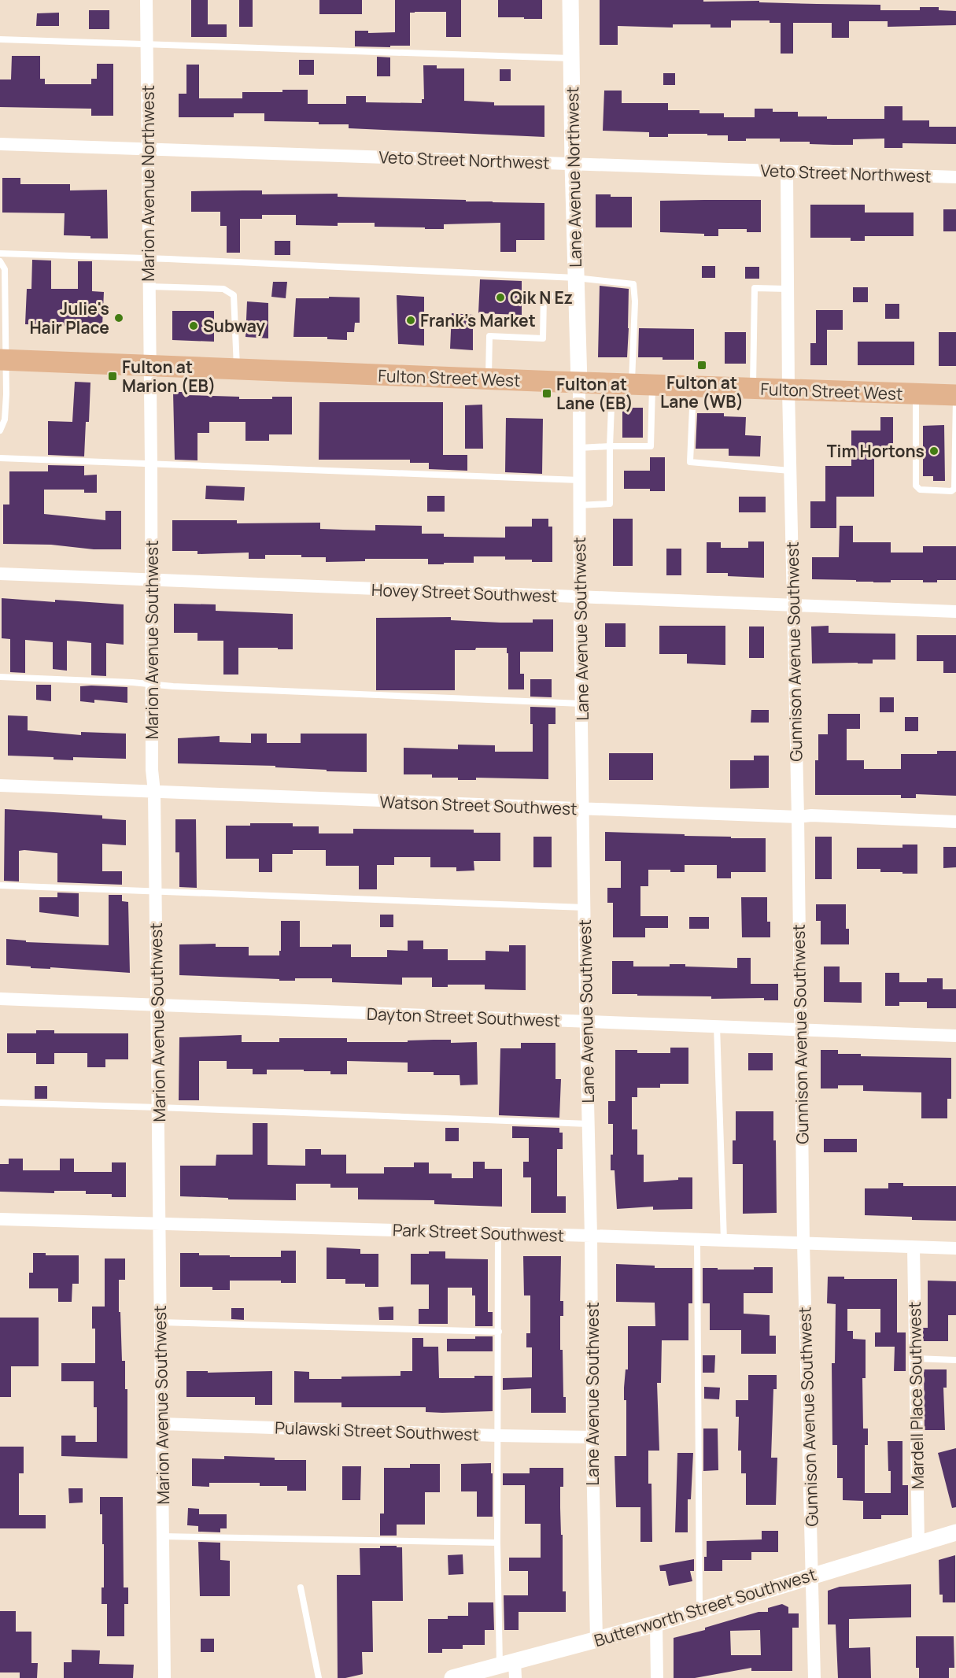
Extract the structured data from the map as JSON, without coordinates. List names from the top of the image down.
{
  "streets": {
    "main road": ["Fulton Street West"],
    "street": [
      "Veto Street Northwest",
      "Lane Avenue Northwest",
      "Marion Avenue Northwest",
      "Hovey Street Southwest",
      "Lane Avenue Southwest",
      "Marion Avenue Southwest",
      "Gunnison Avenue Southwest",
      "Watson Street Southwest",
      "Dayton Street Southwest",
      "Park Street Southwest",
      "Mardell Place Southwest",
      "Pulawski Street Southwest",
      "Butterworth Street Southwest"
    ]
  },
  "crossings": [
    ["Veto Street Northwest", "Lane Avenue Northwest"],
    ["Veto Street Northwest", "Marion Avenue Northwest"],
    ["Veto Street Northwest", "Gunnison Avenue Southwest"],
    ["Lane Avenue Northwest", "Fulton Street West"],
    ["Lane Avenue Northwest", "Lane Avenue Southwest"],
    ["Marion Avenue Northwest", "Fulton Street West"],
    ["Marion Avenue Northwest", "Marion Avenue Southwest"],
    ["Fulton Street West", "Lane Avenue Southwest"],
    ["Fulton Street West", "Marion Avenue Southwest"],
    ["Fulton Street West", "Gunnison Avenue Southwest"],
    ["Hovey Street Southwest", "Lane Avenue Southwest"],
    ["Hovey Street Southwest", "Marion Avenue Southwest"],
    ["Hovey Street Southwest", "Gunnison Avenue Southwest"],
    ["Lane Avenue Southwest", "Watson Street Southwest"],
    ["Lane Avenue Southwest", "Dayton Street Southwest"],
    ["Lane Avenue Southwest", "Park Street Southwest"],
    ["Lane Avenue Southwest", "Pulawski Street Southwest"],
    ["Lane Avenue Southwest", "Butterworth Street Southwest"],
    ["Marion Avenue Southwest", "Watson Street Southwest"],
    ["Marion Avenue Southwest", "Dayton Street Southwest"],
    ["Marion Avenue Southwest", "Park Street Southwest"],
    ["Marion Avenue Southwest", "Pulawski Street Southwest"],
    ["Gunnison Avenue Southwest", "Watson Street Southwest"],
    ["Gunnison Avenue Southwest", "Dayton Street Southwest"],
    ["Gunnison Avenue Southwest", "Park Street Southwest"],
    ["Gunnison Avenue Southwest", "Butterworth Street Southwest"],
    ["Park Street Southwest", "Mardell Place Southwest"],
    ["Mardell Place Southwest", "Butterworth Street Southwest"]
  ],
  "places": {
    "other": [
      "Qik N Ez",
      "Julie's Hair Place",
      "Frank's Market",
      "Subway",
      "Tim Hortons"
    ],
    "transit": ["Fulton at Lane (WB)", "Fulton at Marion (EB)", "Fulton at Lane (EB)"]
  }
}
